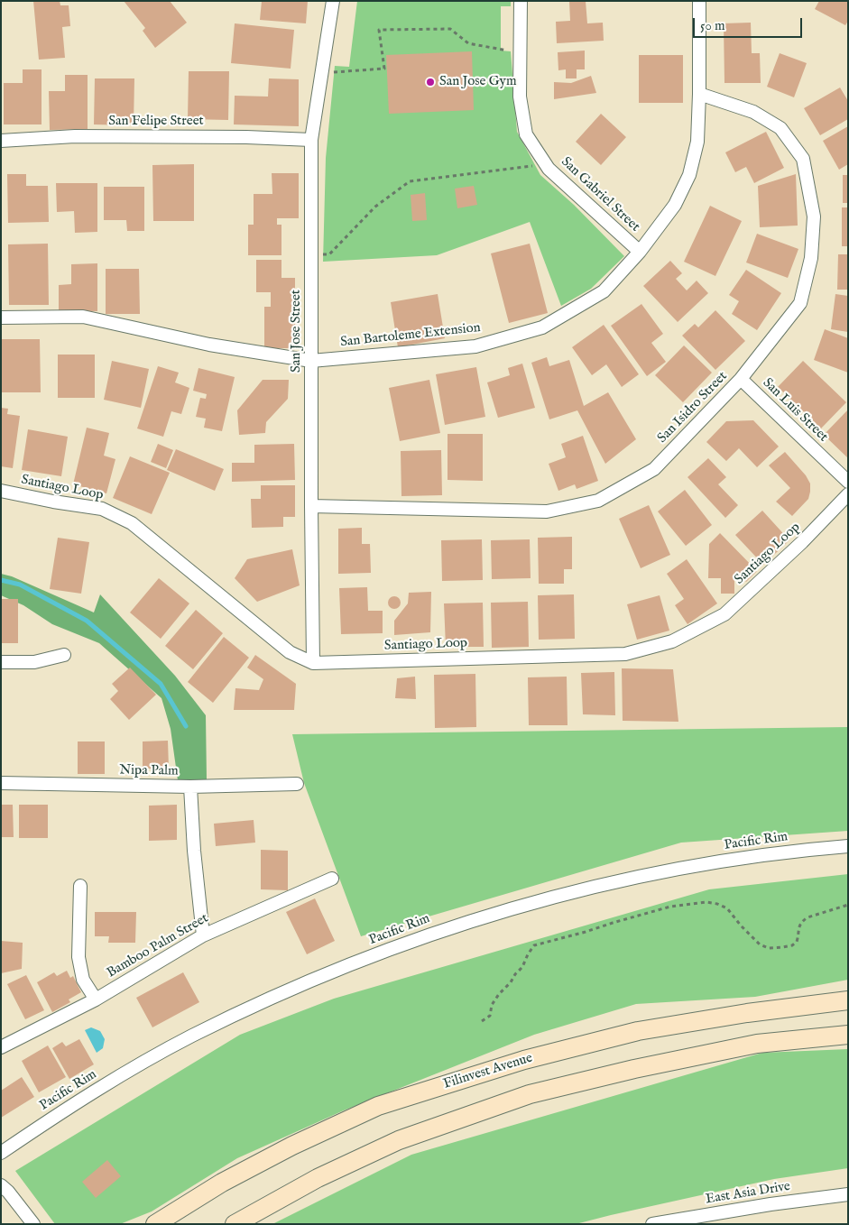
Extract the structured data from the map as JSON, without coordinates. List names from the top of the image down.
{
  "streets": {
    "main road": ["Filinvest Avenue"],
    "street": [
      "San Felipe Street",
      "San Gabriel Street",
      "San Jose Street",
      "San Bartoleme Extension",
      "San Isidro Street",
      "San Luis Street",
      "Santiago Loop",
      "Nipa Palm",
      "Pacific Rim",
      "Bamboo Palm Street",
      "East Asia Drive"
    ]
  },
  "crossings": [
    ["San Felipe Street", "San Jose Street"],
    ["San Gabriel Street", "San Bartoleme Extension"],
    ["San Jose Street", "San Bartoleme Extension"],
    ["San Jose Street", "San Isidro Street"],
    ["San Jose Street", "Santiago Loop"],
    ["San Bartoleme Extension", "San Isidro Street"],
    ["San Isidro Street", "San Luis Street"]
  ],
  "places": ["San Jose Gym"],
  "scale_bar": "50 m"
}
